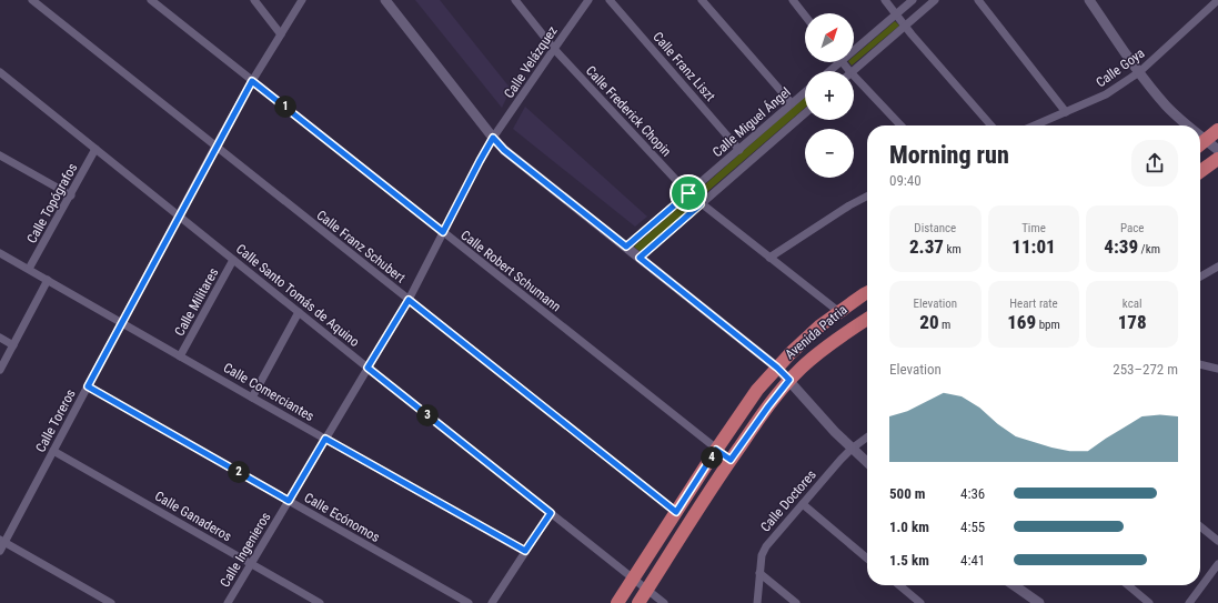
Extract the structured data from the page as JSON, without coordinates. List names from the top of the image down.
{
  "streets": {
    "main road": ["Avenida Patria"],
    "street": [
      "Calle Velázquez",
      "Calle Franz Liszt",
      "Calle Goya",
      "Calle Frederick Chopin",
      "Calle Miguel Ángel",
      "Calle Topógrafos",
      "Calle Franz Schubert",
      "Calle Robert Schumann",
      "Calle Santo Tomás de Aquino",
      "Calle Militares",
      "Calle Comerciantes",
      "Calle Toreros",
      "Calle Doctores",
      "Calle Ganaderos",
      "Calle Ecónomos",
      "Calle Ingenieros"
    ]
  },
  "crossings": [
    ["Calle Velázquez", "Calle Frederick Chopin"],
    ["Calle Velázquez", "Calle Ingenieros"],
    ["Calle Franz Liszt", "Calle Miguel Ángel"],
    ["Calle Frederick Chopin", "Calle Miguel Ángel"],
    ["Calle Frederick Chopin", "Avenida Patria"],
    ["Calle Topógrafos", "Calle Santo Tomás de Aquino"],
    ["Calle Topógrafos", "Calle Comerciantes"],
    ["Calle Franz Schubert", "Avenida Patria"],
    ["Calle Franz Schubert", "Calle Toreros"],
    ["Calle Franz Schubert", "Calle Ingenieros"],
    ["Calle Robert Schumann", "Avenida Patria"],
    ["Calle Robert Schumann", "Calle Toreros"],
    ["Calle Robert Schumann", "Calle Ingenieros"],
    ["Calle Santo Tomás de Aquino", "Calle Militares"],
    ["Calle Santo Tomás de Aquino", "Avenida Patria"],
    ["Calle Santo Tomás de Aquino", "Calle Toreros"],
    ["Calle Santo Tomás de Aquino", "Calle Ingenieros"],
    ["Calle Militares", "Calle Comerciantes"],
    ["Calle Comerciantes", "Calle Toreros"],
    ["Calle Comerciantes", "Calle Ingenieros"],
    ["Calle Toreros", "Calle Ganaderos"],
    ["Calle Toreros", "Calle Ecónomos"],
    ["Calle Ganaderos", "Calle Ingenieros"],
    ["Calle Ecónomos", "Calle Ingenieros"]
  ],
  "north": "top right",
  "page": {
    "map_buttons": ["+", "−"],
    "pins": [
      "1",
      "3",
      "4",
      "2"
    ],
    "heading": ["Morning run", "09:40"],
    "stats": [
      ["Distance", "2.37 km"],
      ["Time", "11:01"],
      ["Pace", "4:39 /km"],
      ["Elevation", "20 m"],
      ["Heart rate", "169 bpm"],
      ["kcal", "178"]
    ],
    "chart": ["Elevation", "253–272 m"],
    "list": [
      {
        "name": "500 m",
        "note": "4:36"
      },
      {
        "name": "1.0 km",
        "note": "4:55"
      },
      {
        "name": "1.5 km",
        "note": "4:41"
      }
    ]
  }
}
